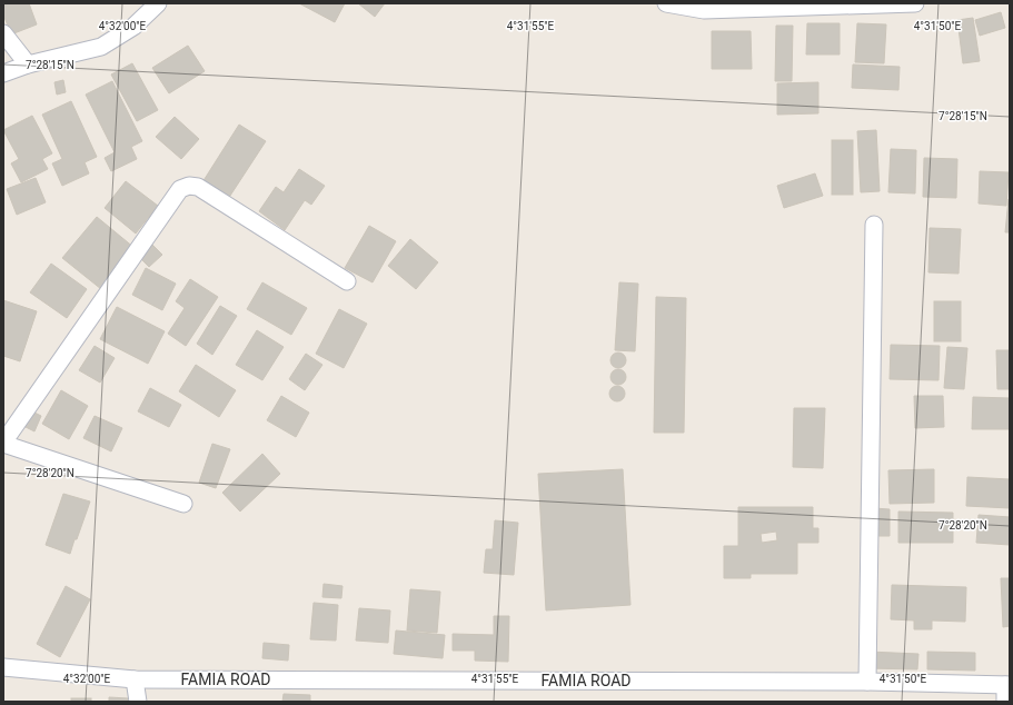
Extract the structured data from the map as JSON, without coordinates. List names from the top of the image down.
{
  "streets": {
    "street": ["FAMIA ROAD"]
  },
  "coordinates": [
    "4°32'00\"E",
    "4°31'55\"E",
    "4°31'50\"E",
    "7°28'15\"N",
    "7°28'20\"N"
  ]
}
